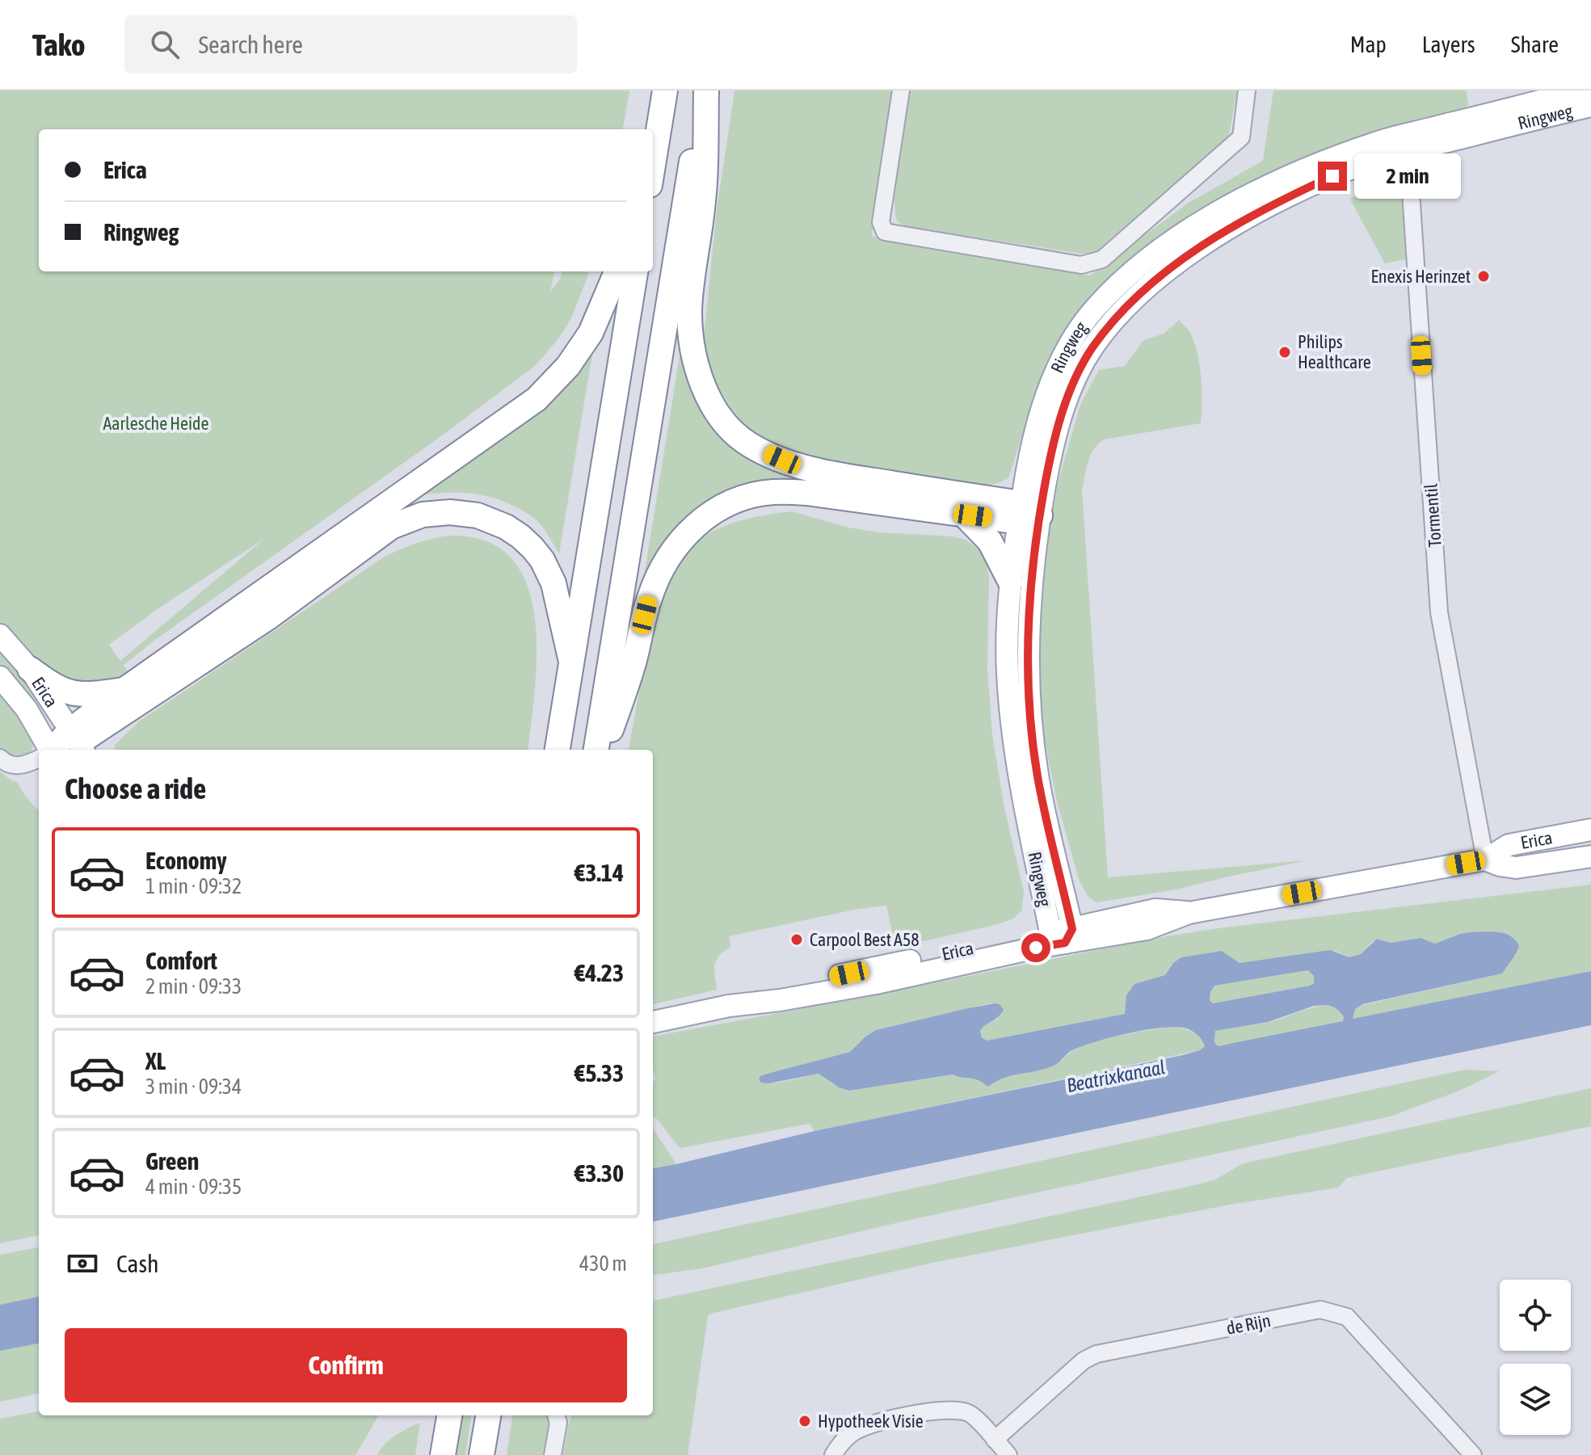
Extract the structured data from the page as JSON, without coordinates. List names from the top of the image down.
{
  "streets": {
    "main road": ["Ringweg", "Erica"],
    "street": ["Tormentil", "de Rijn"]
  },
  "crossings": [
    ["Ringweg", "Erica"],
    ["Tormentil", "Erica"]
  ],
  "water": ["Beatrixkanaal"],
  "parks": ["Aarlesche Heide"],
  "places": [
    "Enexis Herinzet",
    "Philips Healthcare",
    "Carpool Best A58",
    "Hypotheek Visie"
  ],
  "page": {
    "header": "Tako",
    "search": "Search here",
    "nav": ["Map", "Layers", "Share"],
    "banner": ["Erica", "Ringweg"],
    "bubble": "2 min",
    "heading": "Choose a ride",
    "list": [
      {
        "name": "Economy",
        "note": "1 min · 09:32",
        "value": "€3.14"
      },
      {
        "name": "Comfort",
        "note": "2 min · 09:33",
        "value": "€4.23"
      },
      {
        "name": "XL",
        "note": "3 min · 09:34",
        "value": "€5.33"
      },
      {
        "name": "Green",
        "note": "4 min · 09:35",
        "value": "€3.30"
      }
    ],
    "pay": ["Cash", "430 m"],
    "buttons": "Confirm"
  }
}
